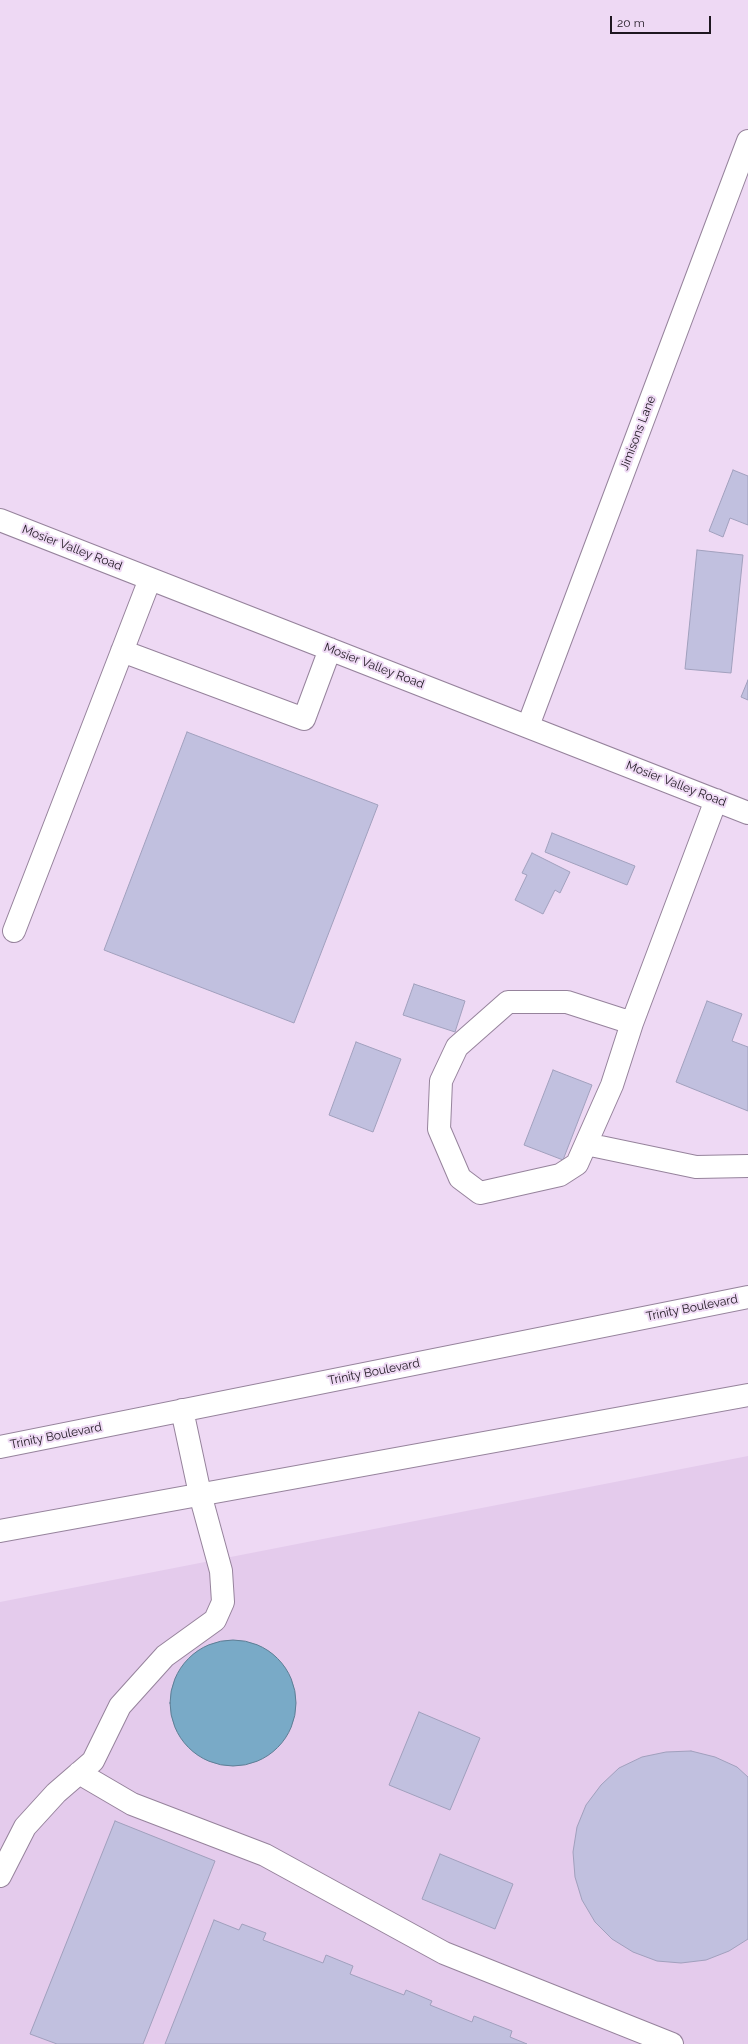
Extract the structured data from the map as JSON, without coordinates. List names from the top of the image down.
{
  "streets": {
    "main road": ["Jimisons Lane", "Mosier Valley Road", "Trinity Boulevard"]
  },
  "crossings": [
    ["Jimisons Lane", "Mosier Valley Road"]
  ],
  "scale_bar": "20 m"
}
